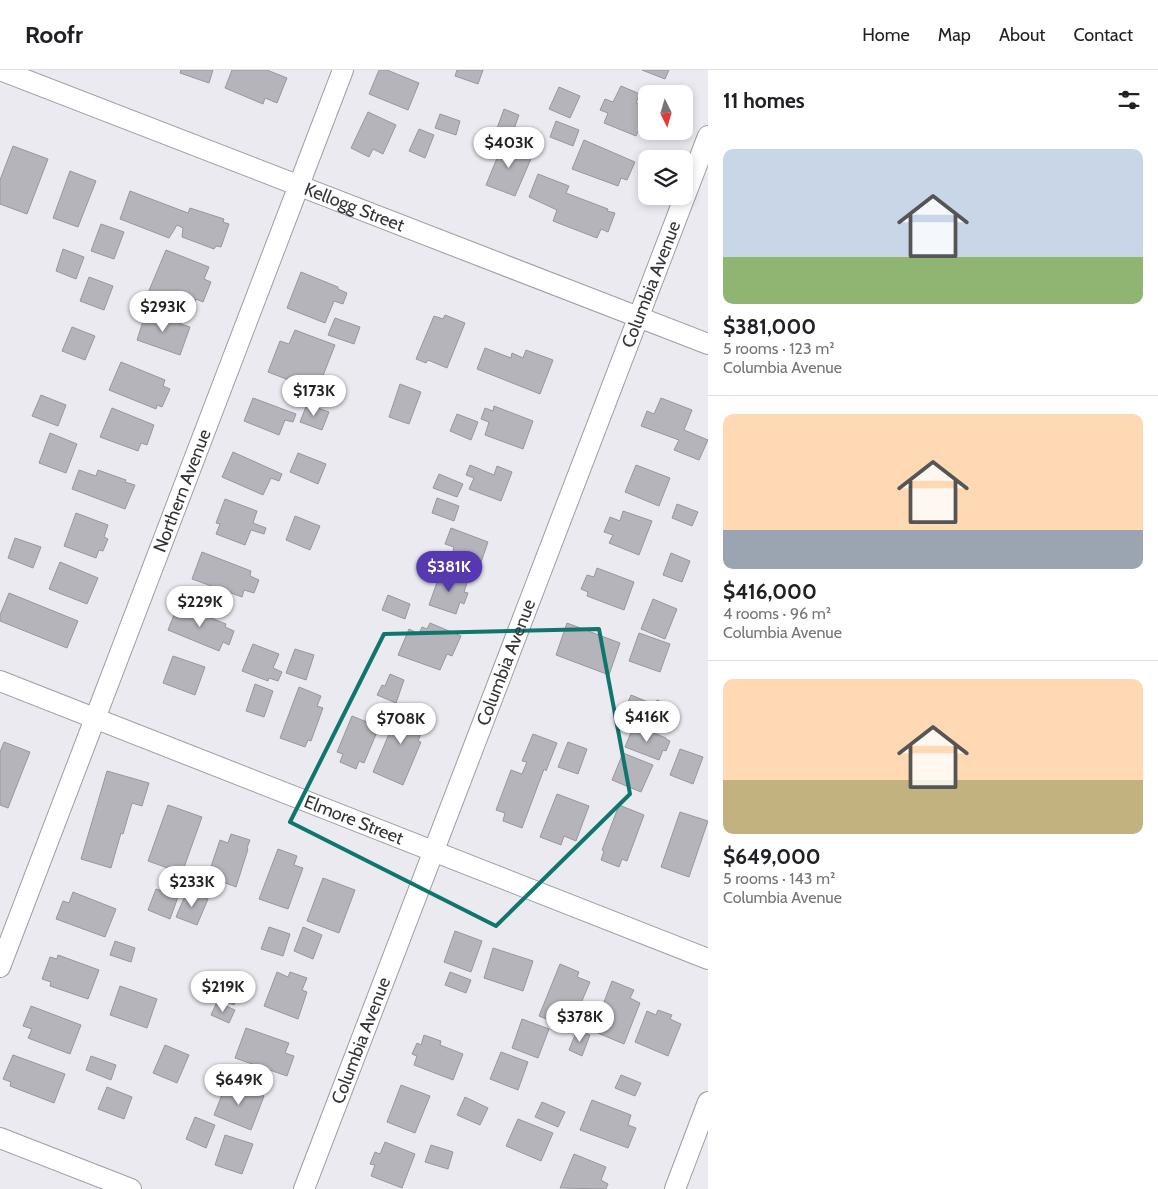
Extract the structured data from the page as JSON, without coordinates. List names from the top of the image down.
{
  "streets": {
    "street": [
      "Kellogg Street",
      "Columbia Avenue",
      "Northern Avenue",
      "Elmore Street"
    ]
  },
  "crossings": [
    ["Kellogg Street", "Columbia Avenue"],
    ["Kellogg Street", "Northern Avenue"],
    ["Columbia Avenue", "Elmore Street"],
    ["Northern Avenue", "Elmore Street"]
  ],
  "north": "bottom",
  "page": {
    "header": "Roofr",
    "nav": [
      "Home",
      "Map",
      "About",
      "Contact"
    ],
    "heading": "11 homes",
    "price": [
      "$403K",
      "$293K",
      "$173K",
      "$381K",
      "$229K",
      "$416K",
      "$708K",
      "$233K",
      "$219K",
      "$378K",
      "$649K"
    ],
    "list": [
      {
        "name": "$381,000",
        "note": "5 rooms · 123 m² · Columbia Avenue"
      },
      {
        "name": "$416,000",
        "note": "4 rooms · 96 m² · Columbia Avenue"
      },
      {
        "name": "$649,000",
        "note": "5 rooms · 143 m² · Columbia Avenue"
      }
    ]
  }
}
